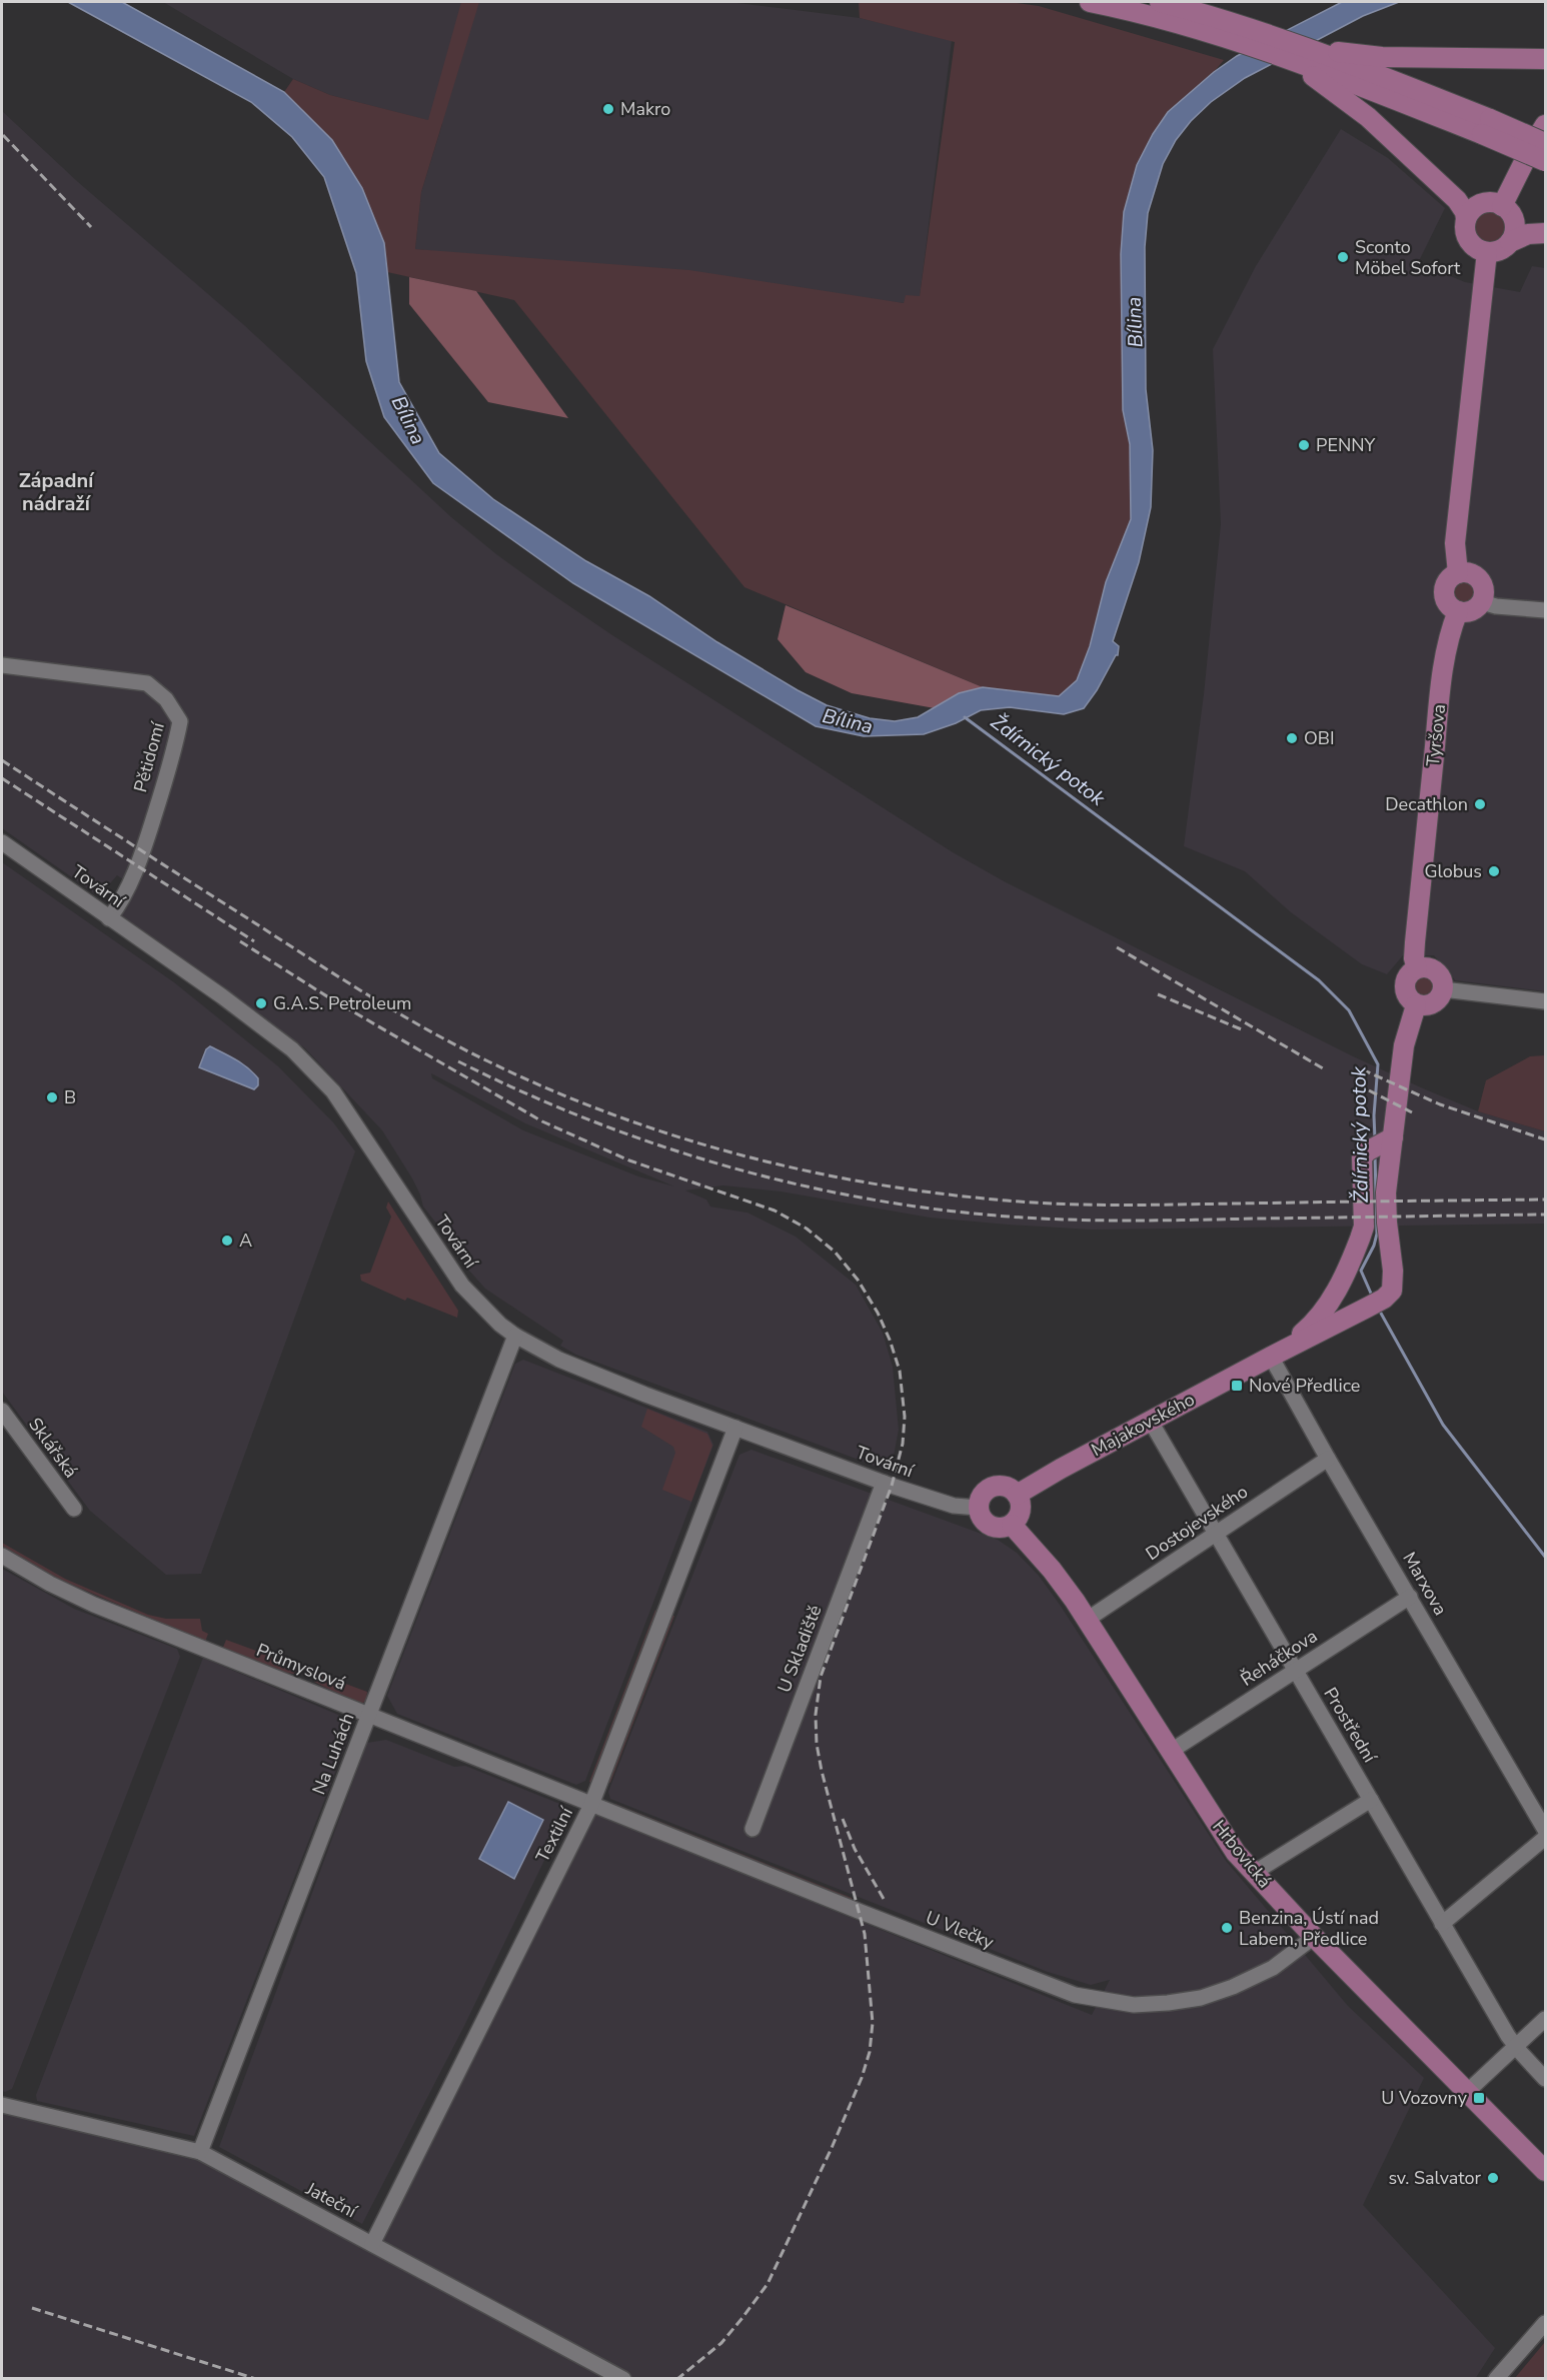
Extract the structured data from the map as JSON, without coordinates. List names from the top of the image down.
{
  "streets": {
    "main road": ["Tyršova", "Majakovského", "Hrbovická"],
    "street": [
      "Pětidomí",
      "Tovární",
      "Sklářská",
      "Dostojevského",
      "Marxova",
      "U Skladiště",
      "Řeháčkova",
      "Průmyslová",
      "Prostřední",
      "Na Luhách",
      "Textilní",
      "U Vlečky",
      "Jateční"
    ]
  },
  "crossings": [
    ["Pětidomí", "Tovární"],
    ["Tovární", "Majakovského"],
    ["Tovární", "U Skladiště"],
    ["Tovární", "Na Luhách"],
    ["Tovární", "Textilní"],
    ["Tovární", "Hrbovická"],
    ["Majakovského", "Marxova"],
    ["Majakovského", "Prostřední"],
    ["Majakovského", "Hrbovická"],
    ["Dostojevského", "Marxova"],
    ["Dostojevského", "Prostřední"],
    ["Dostojevského", "Hrbovická"],
    ["Marxova", "Řeháčkova"],
    ["Řeháčkova", "Prostřední"],
    ["Řeháčkova", "Hrbovická"],
    ["Průmyslová", "Na Luhách"],
    ["Průmyslová", "Textilní"],
    ["Průmyslová", "U Vlečky"],
    ["Na Luhách", "Jateční"],
    ["Textilní", "U Vlečky"],
    ["Textilní", "Jateční"],
    ["Hrbovická", "U Vlečky"]
  ],
  "districts": ["Západní nádraží"],
  "water": ["Bílina", "Ždírnický potok"],
  "places": {
    "other": [
      "Makro",
      "Sconto Möbel Sofort",
      "PENNY",
      "OBI",
      "Decathlon",
      "Globus",
      "G.A.S. Petroleum",
      "B",
      "A",
      "Benzina, Ústí nad Labem, Předlice",
      "sv. Salvator"
    ],
    "transit": ["Nové Předlice", "U Vozovny"]
  }
}
